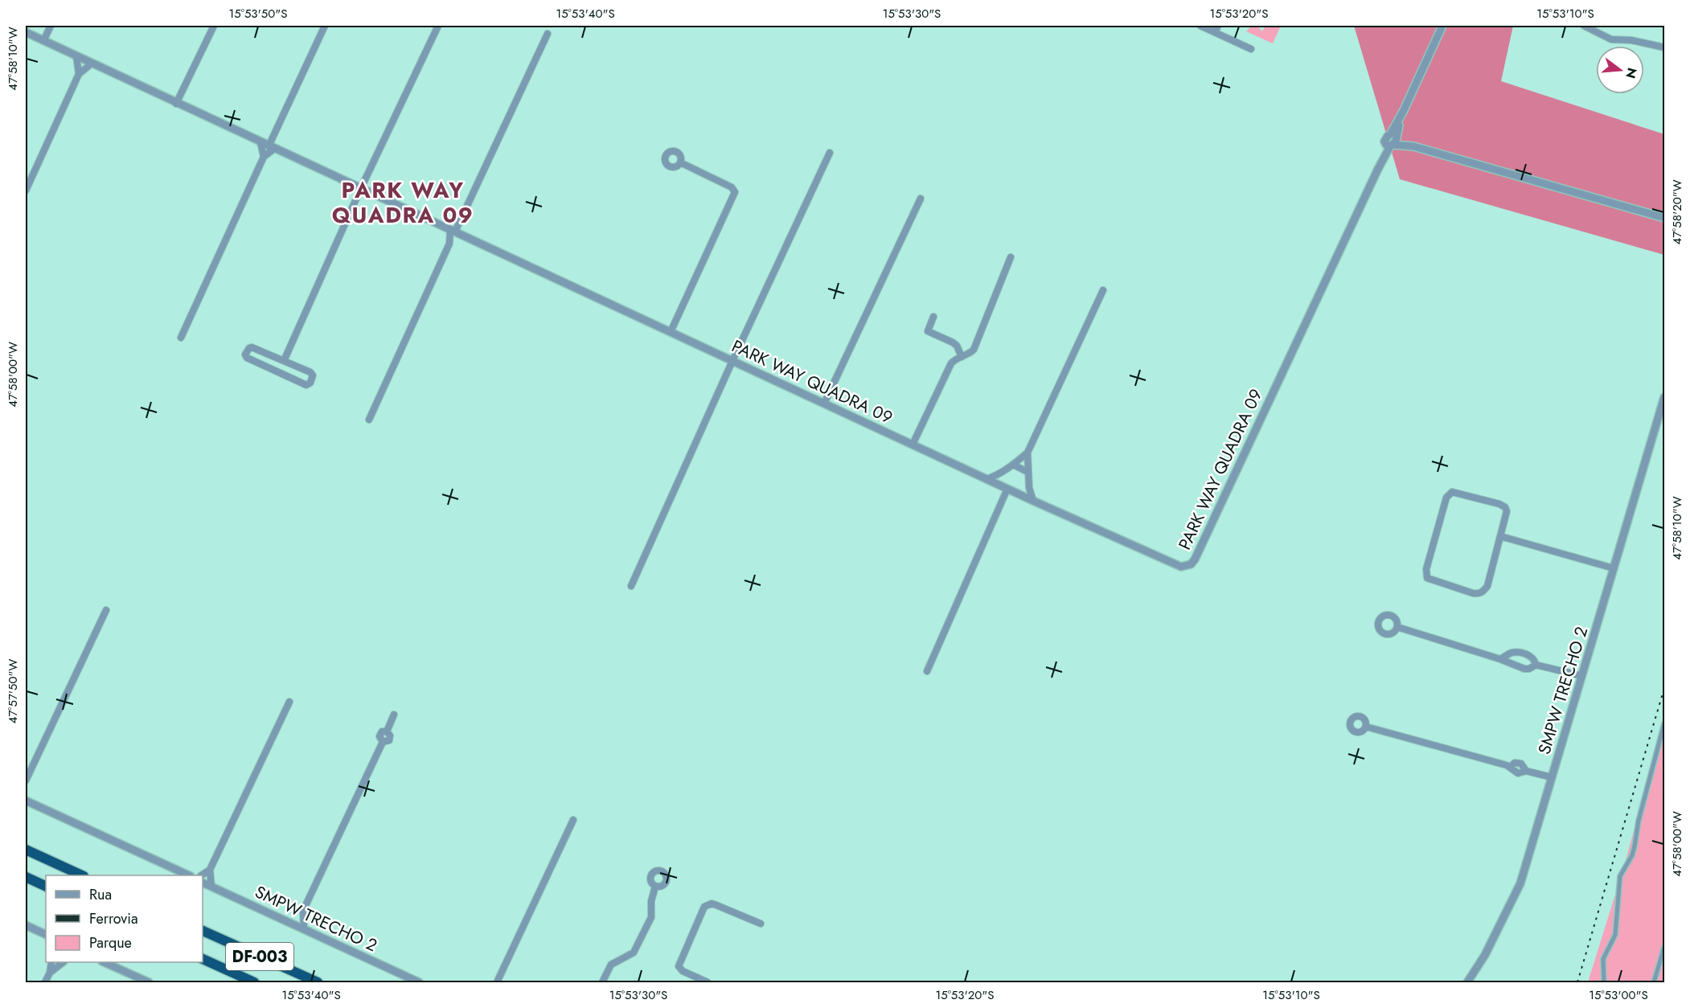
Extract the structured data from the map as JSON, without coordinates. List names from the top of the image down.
{
  "streets": {
    "highway": ["DF-003"],
    "street": ["PARK WAY QUADRA 09", "SMPW TRECHO 2"]
  },
  "districts": ["PARK WAY QUADRA 09"],
  "legend": ["Rua", "Ferrovia", "Parque"],
  "north": "right",
  "coordinates": [
    "15°53'50\"S",
    "15°53'40\"S",
    "15°53'30\"S",
    "15°53'20\"S",
    "15°53'10\"S",
    "47°58'10\"W",
    "47°58'20\"W",
    "47°58'00\"W",
    "47°57'50\"W",
    "15°53'00\"S"
  ]
}
